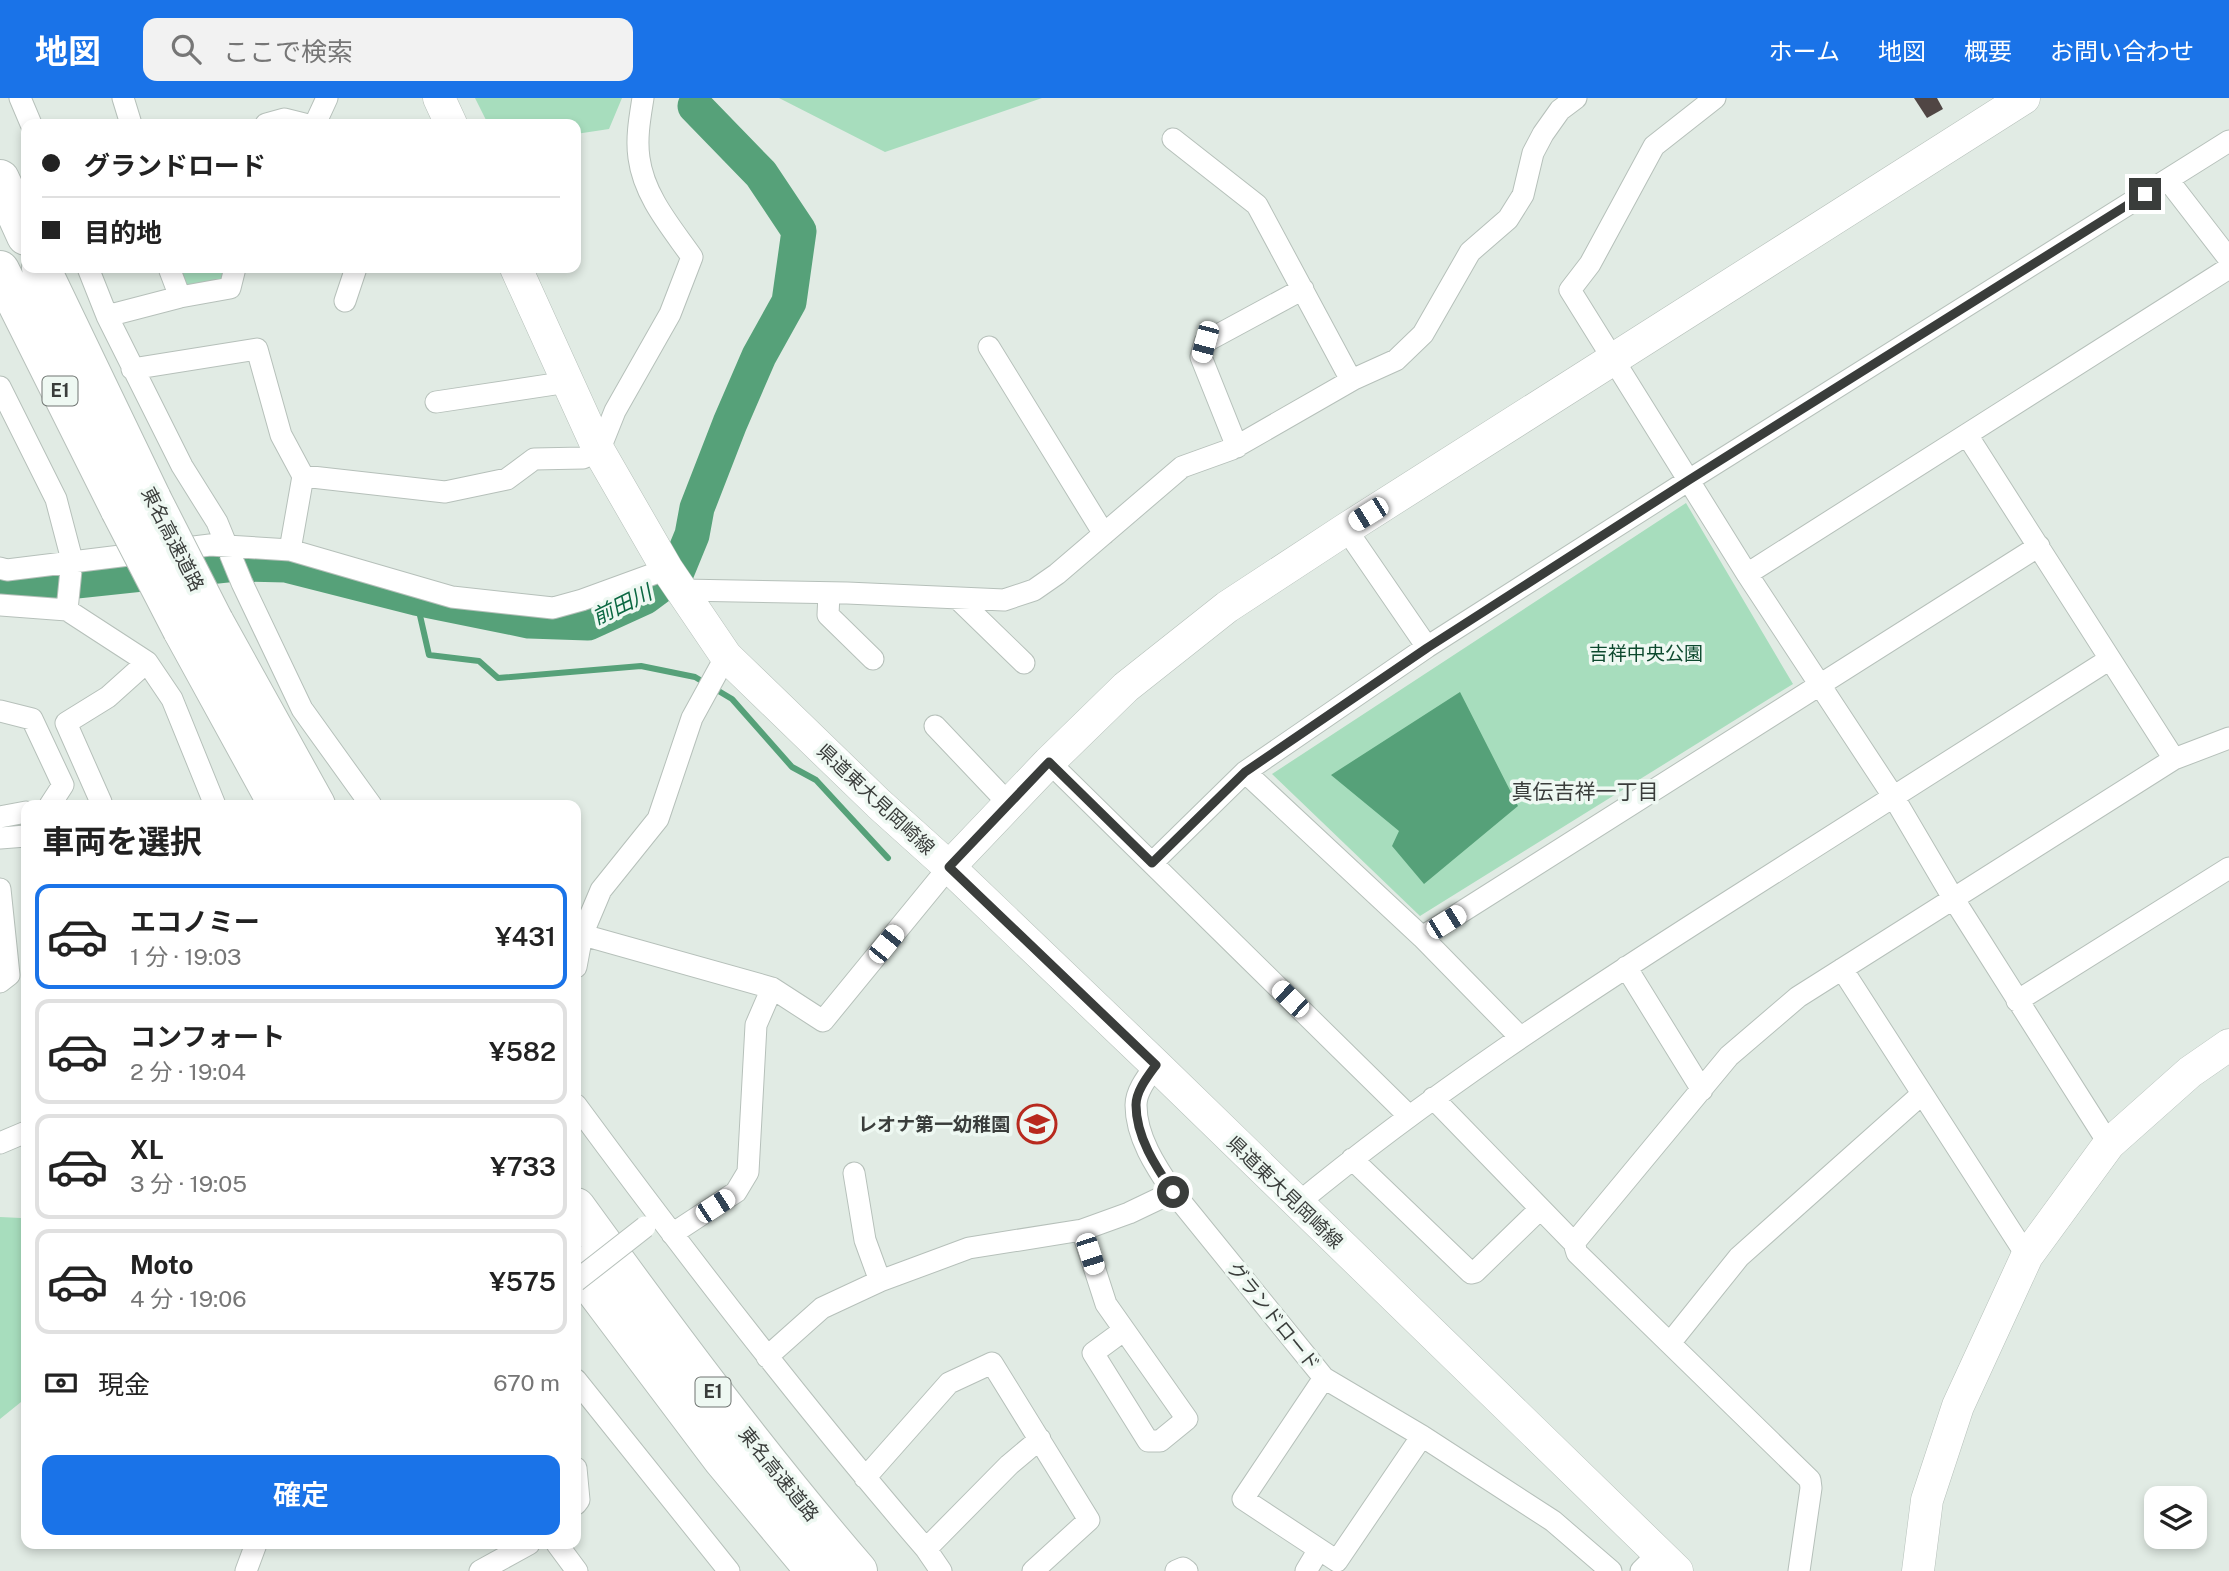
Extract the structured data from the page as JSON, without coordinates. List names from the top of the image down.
{
  "streets": {
    "highway": ["E1", "東名高速道路"],
    "street": ["県道東大見岡崎線", "グランドロード"]
  },
  "crossings": [
    ["県道東大見岡崎線", "グランドロード"]
  ],
  "districts": ["真伝吉祥一丁目"],
  "water": ["前田川"],
  "parks": ["吉祥中央公園"],
  "places": {
    "school or university": ["レオナ第一幼稚園"]
  },
  "page": {
    "header": "地図",
    "search": "ここで検索",
    "nav": [
      "ホーム",
      "地図",
      "概要",
      "お問い合わせ"
    ],
    "banner": ["グランドロード", "目的地"],
    "heading": "車両を選択",
    "list": [
      {
        "name": "エコノミー",
        "note": "1 分 · 19:03",
        "value": "¥431"
      },
      {
        "name": "コンフォート",
        "note": "2 分 · 19:04",
        "value": "¥582"
      },
      {
        "name": "XL",
        "note": "3 分 · 19:05",
        "value": "¥733"
      },
      {
        "name": "Moto",
        "note": "4 分 · 19:06",
        "value": "¥575"
      }
    ],
    "pay": ["現金", "670 m"],
    "buttons": "確定"
  }
}
